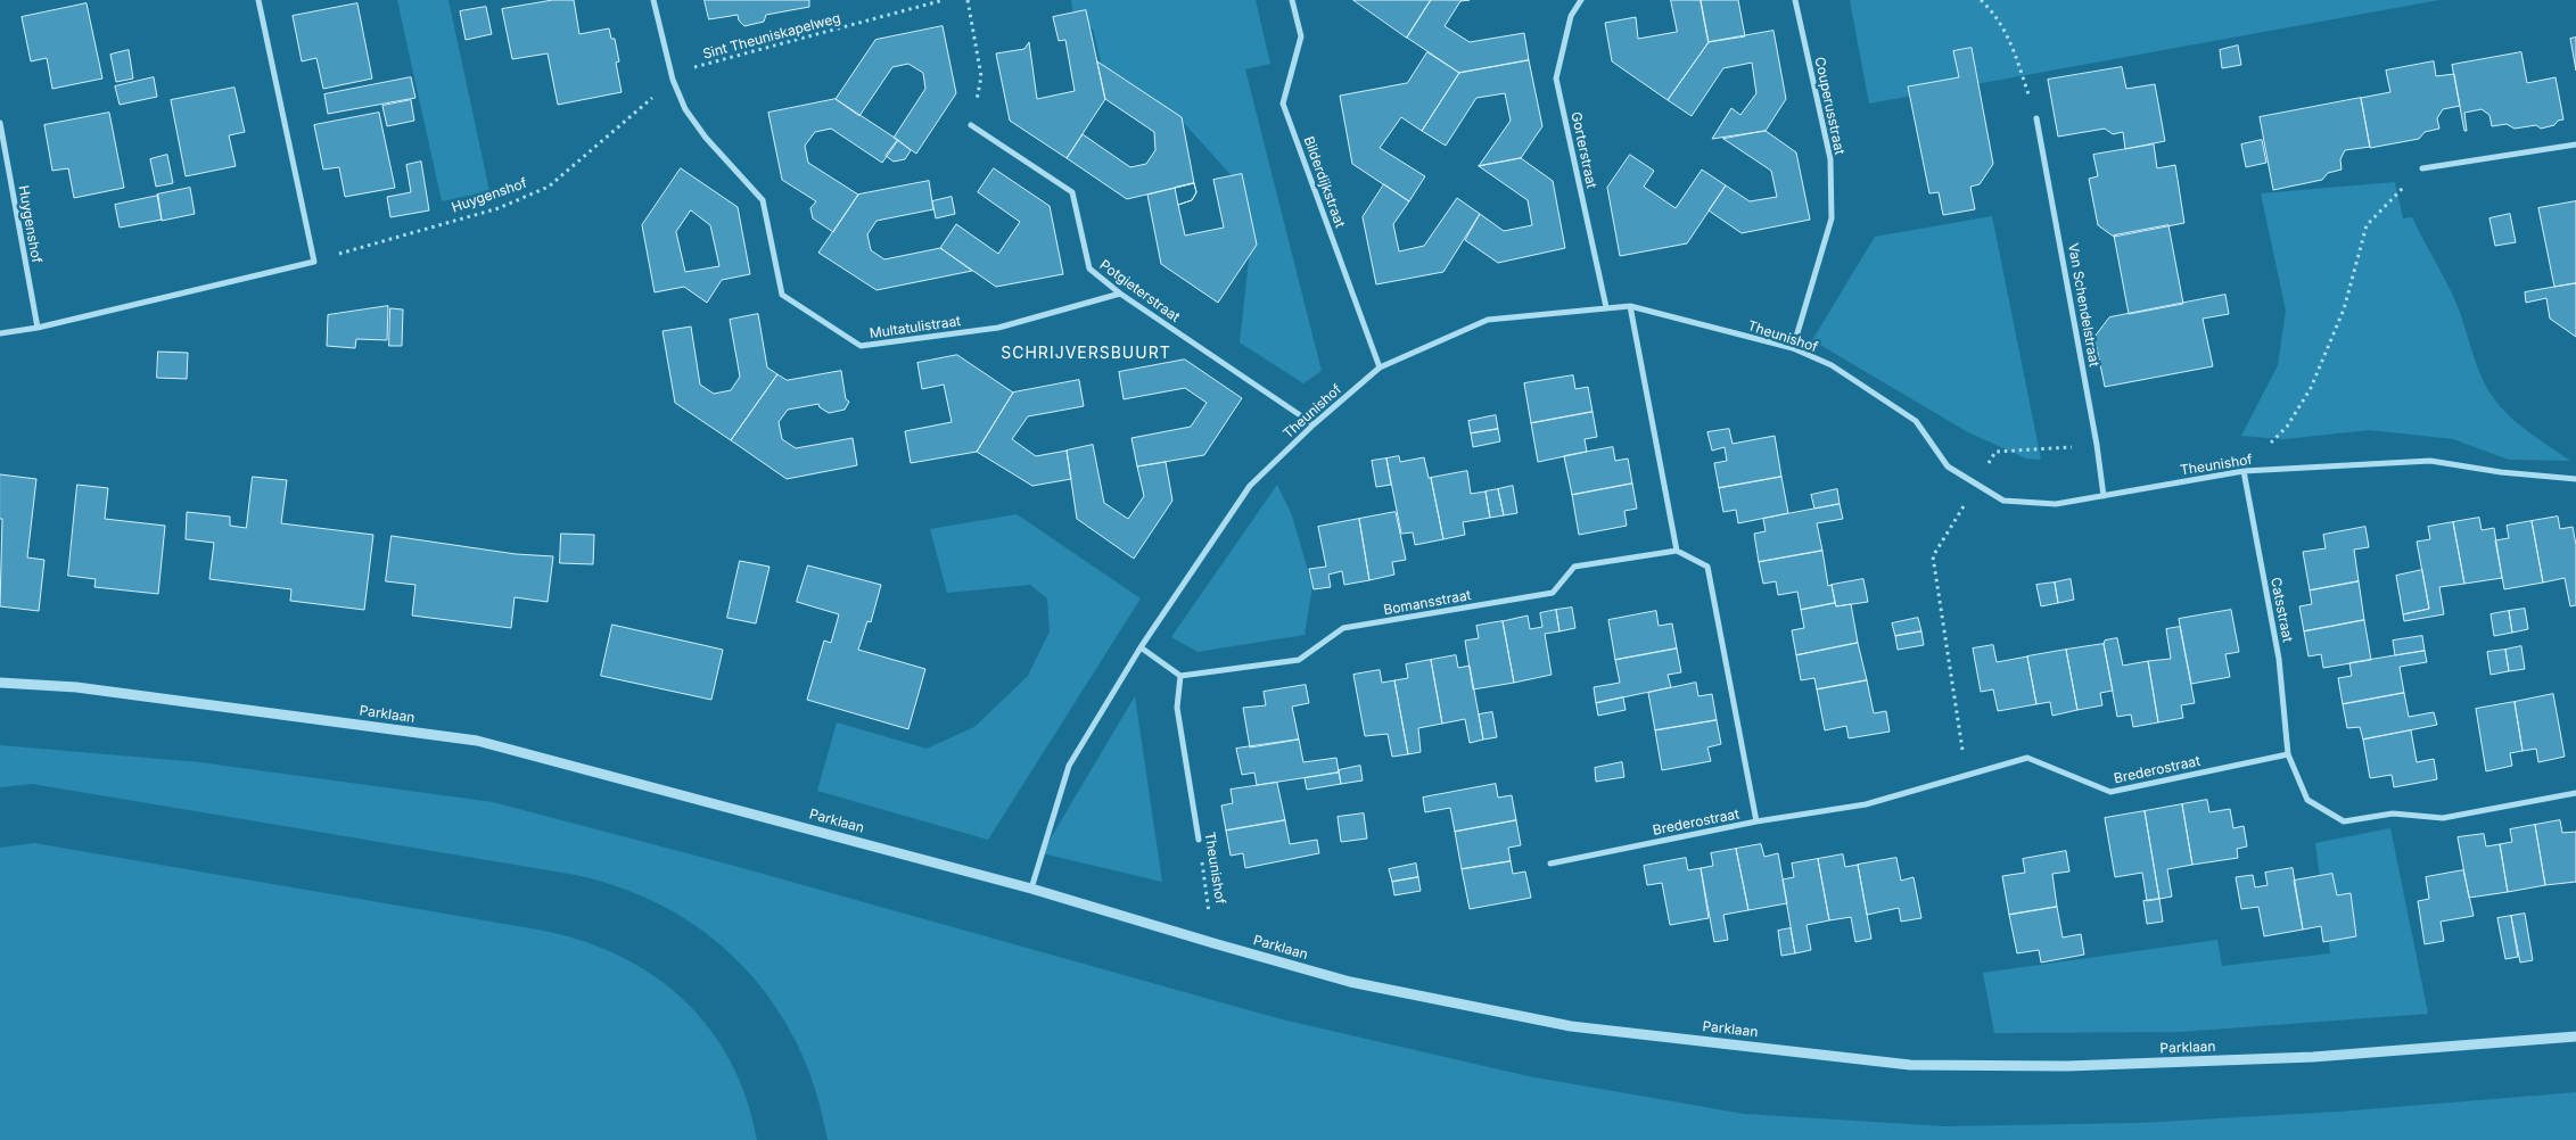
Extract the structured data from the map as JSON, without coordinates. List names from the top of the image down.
{
  "streets": {
    "street": [
      "Couperusstraat",
      "Gorterstraat",
      "Bilderdijkstraat",
      "Huygenshof",
      "Potgieterstraat",
      "Van Schendelstraat",
      "Multatulistraat",
      "Theunishof",
      "Bomansstraat",
      "Catsstraat",
      "Parklaan",
      "Brederostraat"
    ],
    "path": ["Sint Theuniskapelweg"]
  },
  "crossings": [
    ["Sint Theuniskapelweg", "Huygenshof"],
    ["Sint Theuniskapelweg", "Multatulistraat"],
    ["Couperusstraat", "Theunishof"],
    ["Gorterstraat", "Theunishof"],
    ["Bilderdijkstraat", "Theunishof"],
    ["Huygenshof", "Multatulistraat"],
    ["Potgieterstraat", "Multatulistraat"],
    ["Potgieterstraat", "Theunishof"],
    ["Van Schendelstraat", "Theunishof"],
    ["Theunishof", "Bomansstraat"],
    ["Theunishof", "Catsstraat"],
    ["Theunishof", "Parklaan"],
    ["Catsstraat", "Brederostraat"]
  ],
  "districts": ["SCHRIJVERSBUURT"]
}
